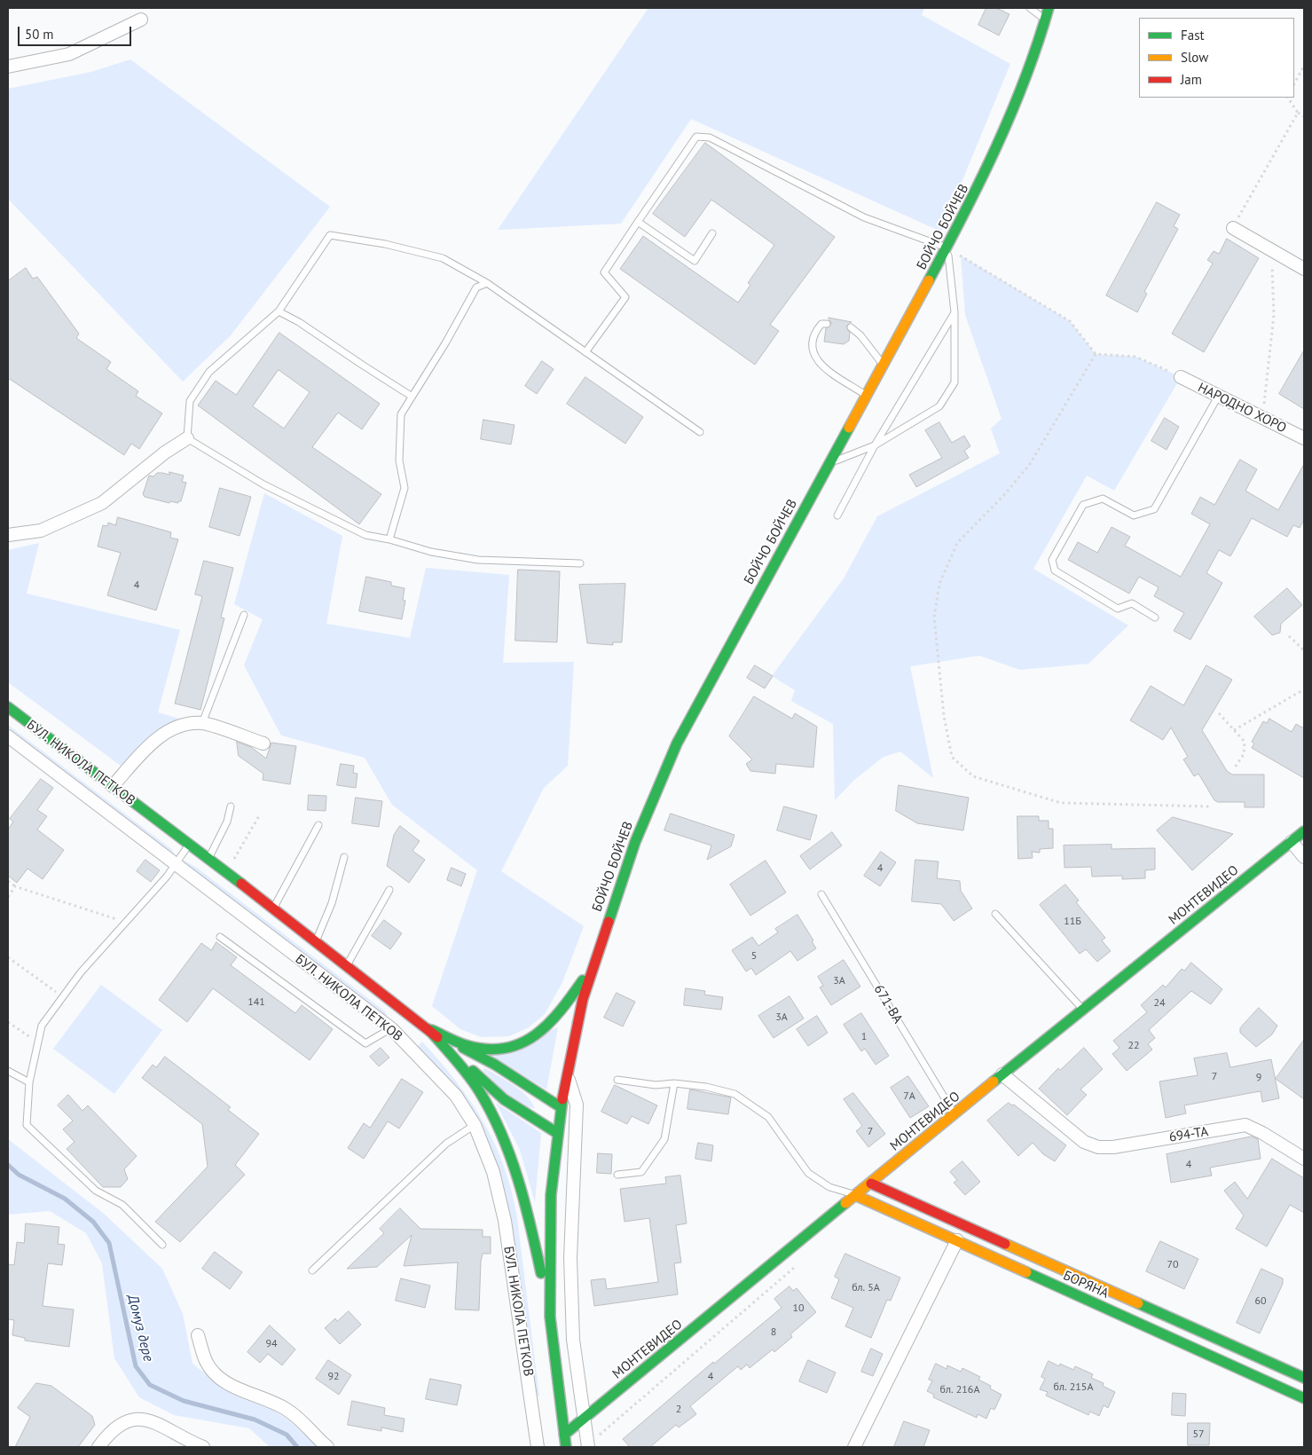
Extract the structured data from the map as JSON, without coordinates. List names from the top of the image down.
{
  "streets": {
    "main road": [
      "БОЙЧО БОЙЧЕВ",
      "БУЛ. НИКОЛА ПЕТКОВ",
      "МОНТЕВИДЕО",
      "БОРЯНА"
    ],
    "street": ["НАРОДНО ХОРО", "694-ТА"],
    "lane": ["671-ВА"]
  },
  "crossings": [
    ["БОЙЧО БОЙЧЕВ", "БУЛ. НИКОЛА ПЕТКОВ"],
    ["МОНТЕВИДЕО", "671-ВА"],
    ["МОНТЕВИДЕО", "694-ТА"],
    ["МОНТЕВИДЕО", "БОРЯНА"]
  ],
  "water": ["Домуз дере"],
  "house_numbers": [
    "4",
    "4",
    "11Б",
    "5",
    "3А",
    "141",
    "24",
    "3А",
    "1",
    "22",
    "7",
    "9",
    "7А",
    "7",
    "4",
    "70",
    "бл. 5А",
    "60",
    "10",
    "8",
    "94",
    "92",
    "4",
    "бл. 215А",
    "бл. 216А",
    "2",
    "57"
  ],
  "legend": ["Fast", "Slow", "Jam"],
  "scale_bar": "50 m"
}
